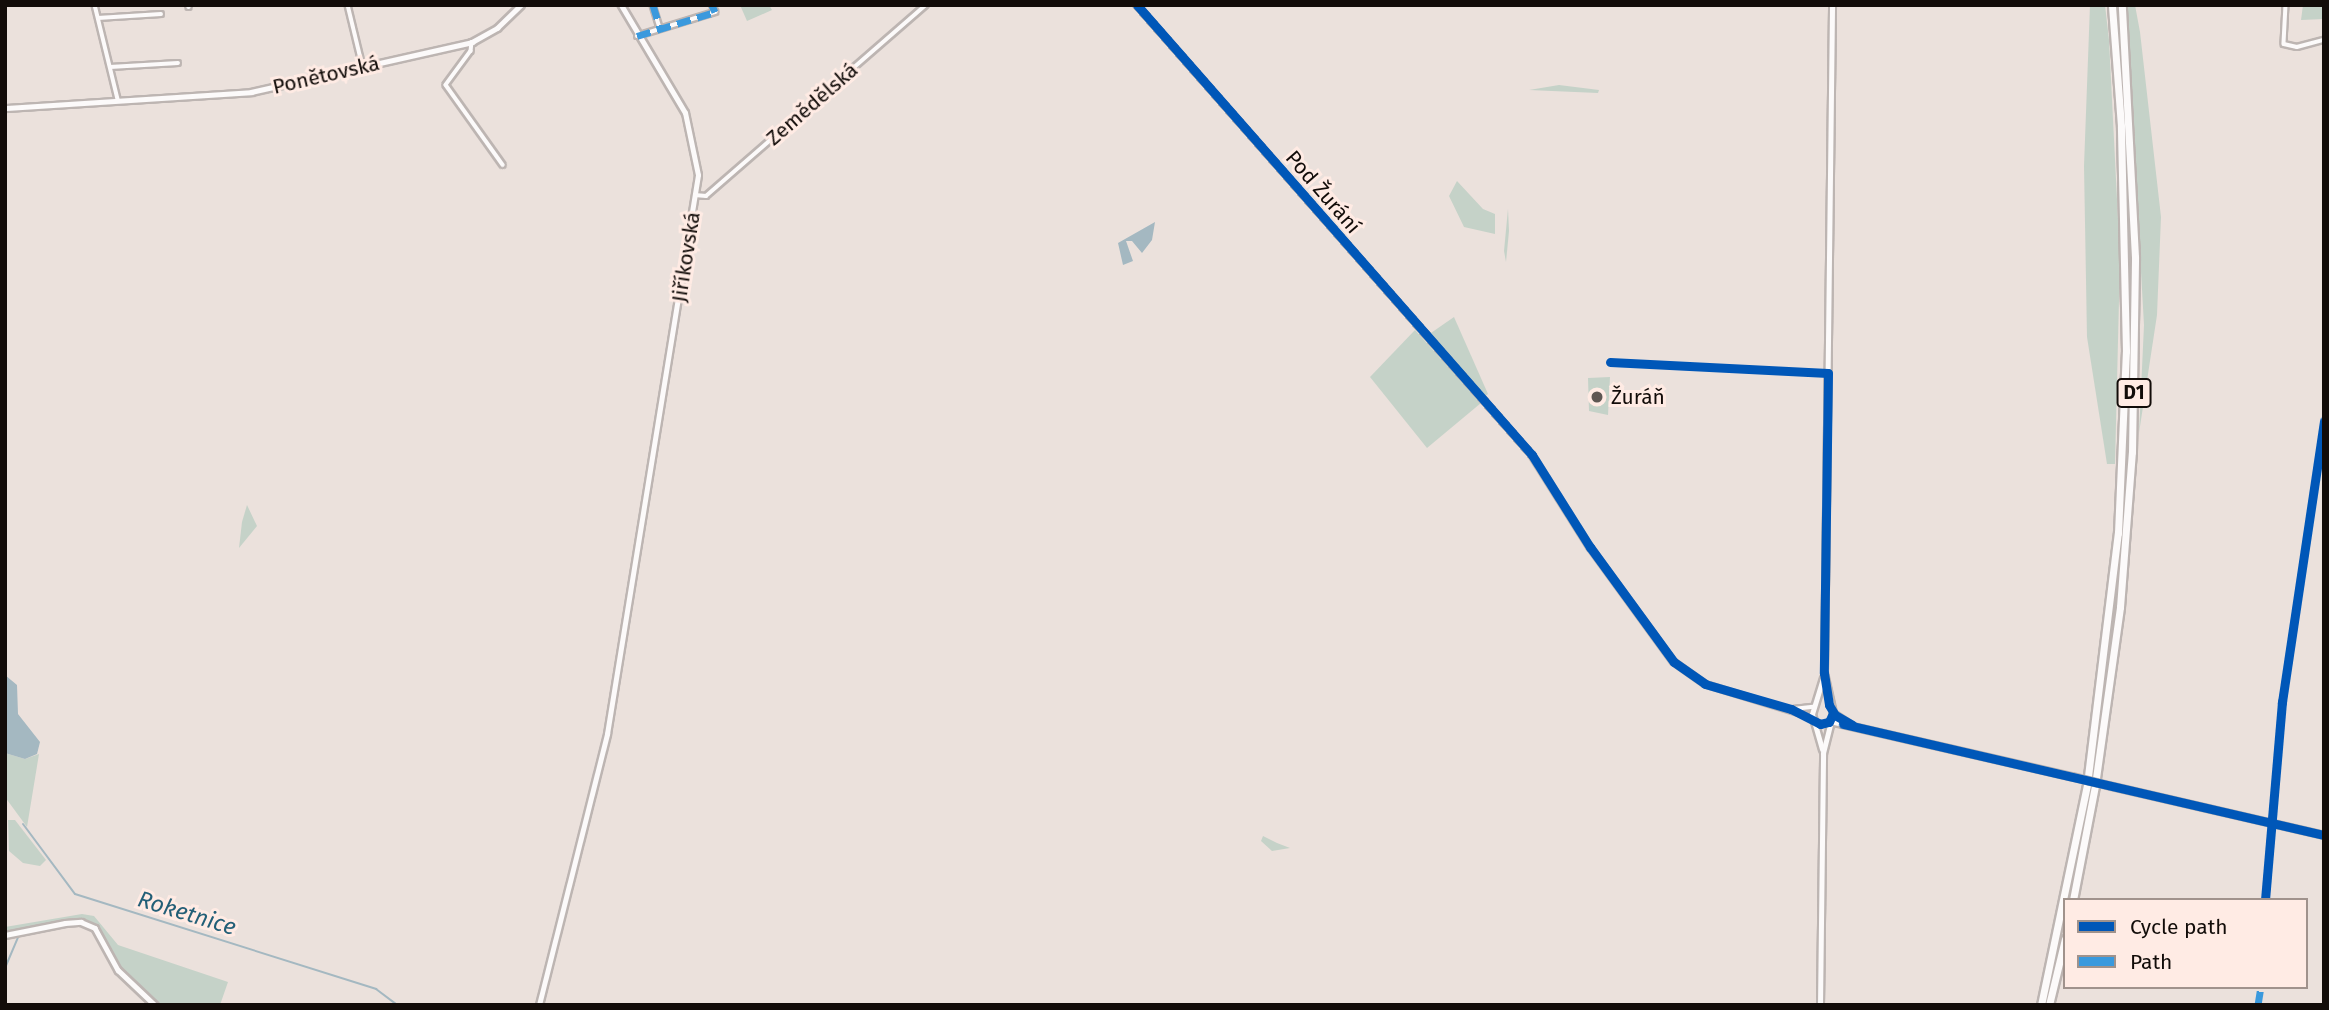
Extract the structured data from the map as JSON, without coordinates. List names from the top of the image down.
{
  "streets": {
    "highway": ["D1"],
    "street": [
      "Ponětovská",
      "Zemědělská",
      "Pod Žurání",
      "Jiříkovská"
    ]
  },
  "crossings": [
    ["Zemědělská", "Jiříkovská"]
  ],
  "water": ["Roketnice"],
  "places": ["Žuráň"],
  "legend": ["Cycle path", "Path"]
}
